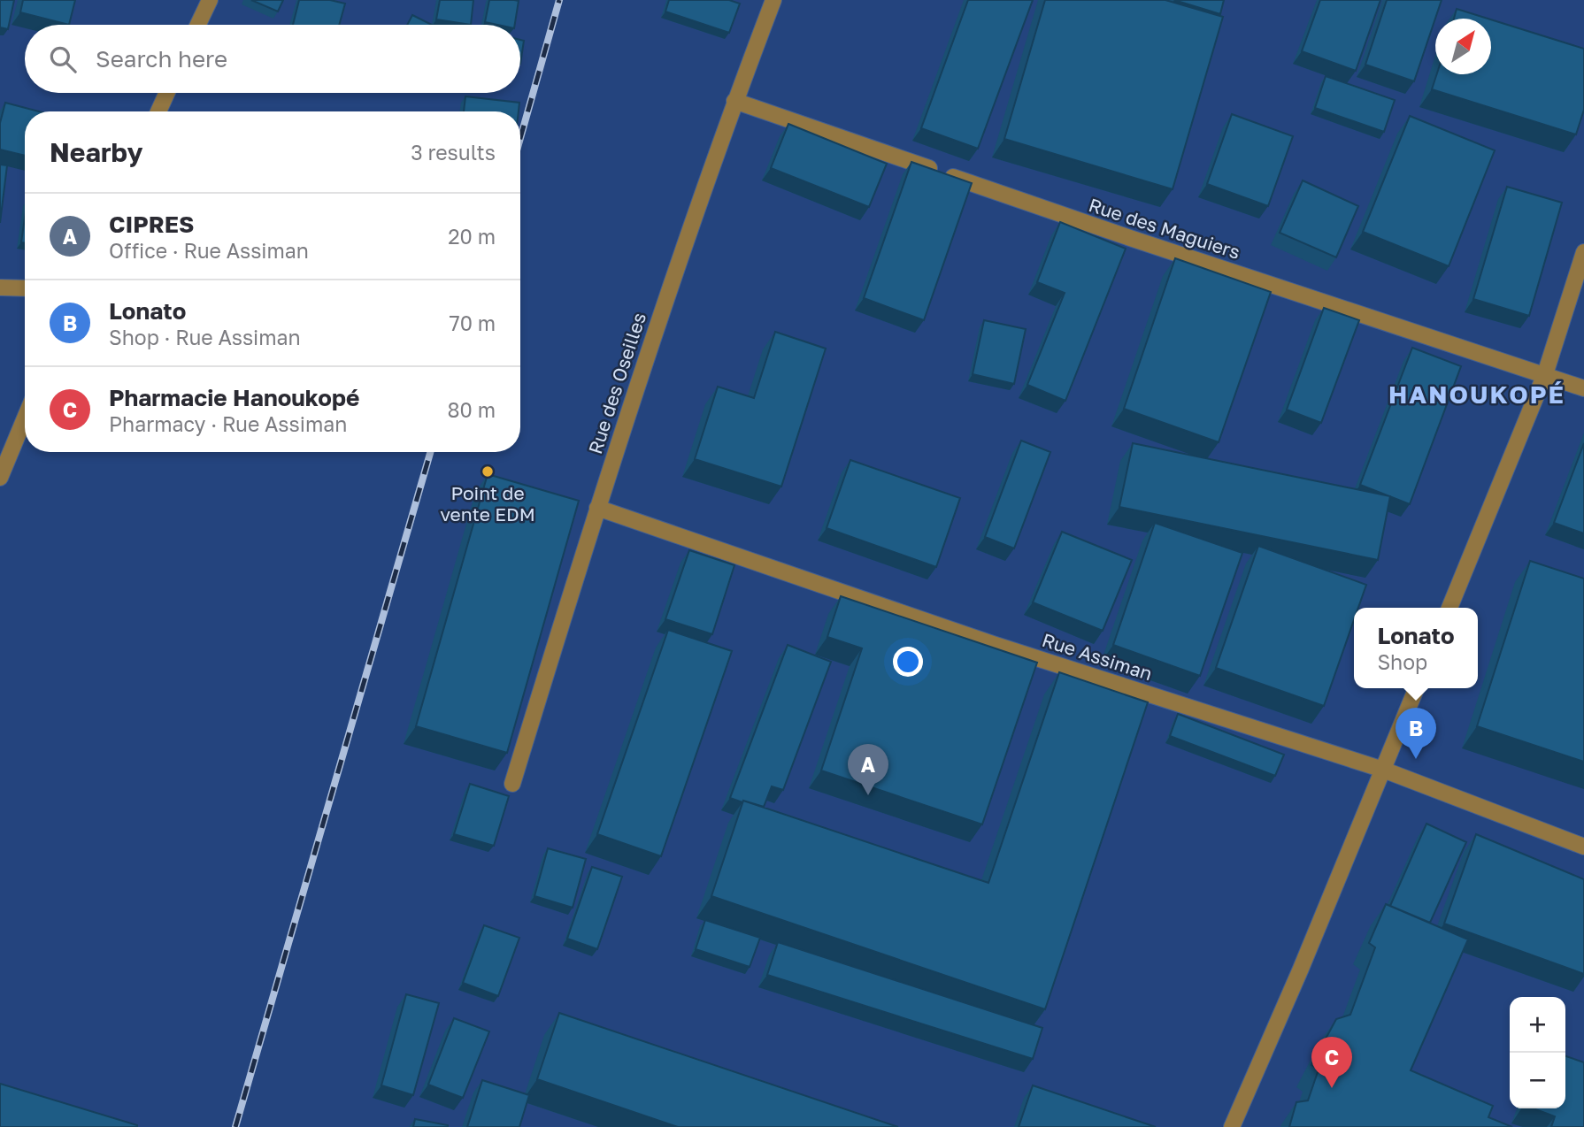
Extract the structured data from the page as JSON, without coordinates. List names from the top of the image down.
{
  "streets": {
    "street": ["Rue des Maguiers", "Rue des Oseilles", "Rue Assiman"]
  },
  "crossings": [
    ["Rue des Maguiers", "Rue des Oseilles"],
    ["Rue des Oseilles", "Rue Assiman"]
  ],
  "districts": ["HANOUKOPÉ"],
  "places": ["Point de vente EDM"],
  "north": "top right",
  "page": {
    "search": "Search here",
    "heading": ["Nearby", "3 results"],
    "list": [
      {
        "mark": "A",
        "name": "CIPRES",
        "note": "Office · Rue Assiman",
        "value": "20 m"
      },
      {
        "mark": "B",
        "name": "Lonato",
        "note": "Shop · Rue Assiman",
        "value": "70 m"
      },
      {
        "mark": "C",
        "name": "Pharmacie Hanoukopé",
        "note": "Pharmacy · Rue Assiman",
        "value": "80 m"
      }
    ],
    "popup": ["Lonato", "Shop"],
    "pins": ["B", "A", "C"],
    "map_buttons": ["+", "−"]
  }
}
